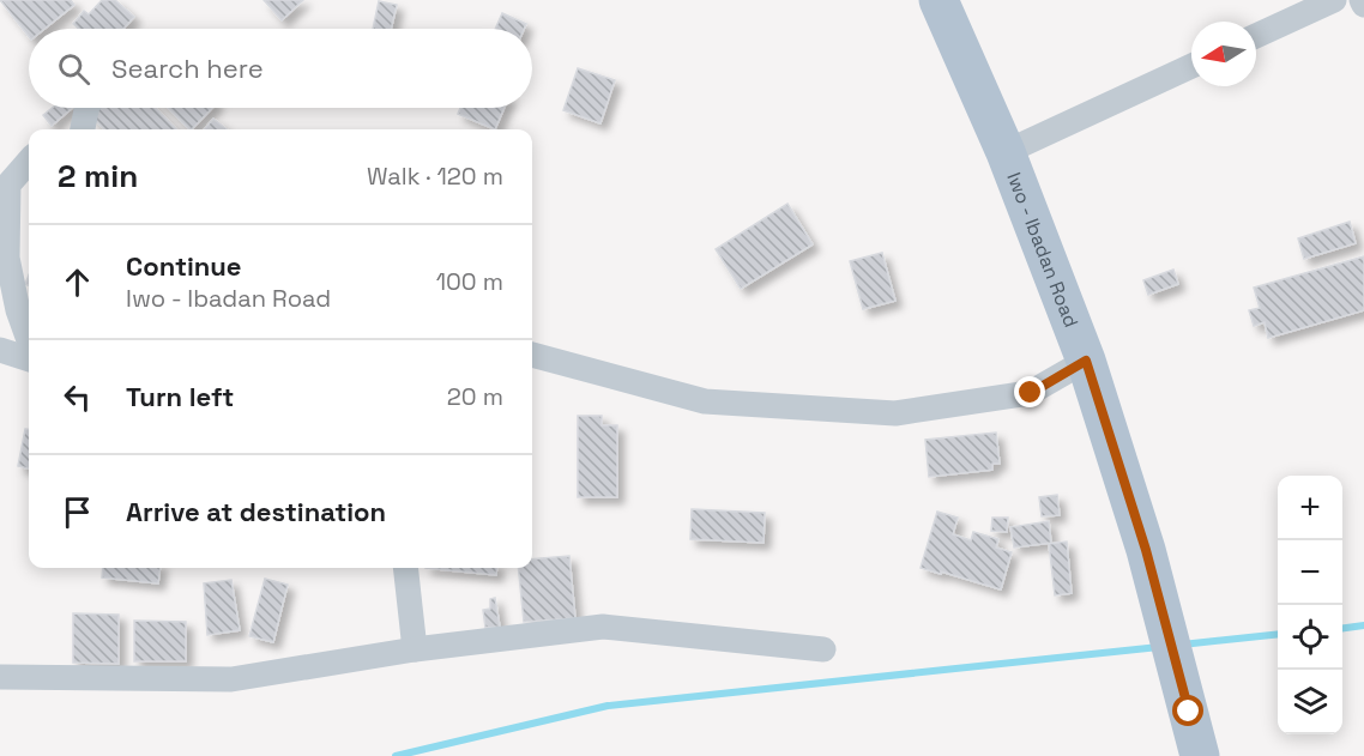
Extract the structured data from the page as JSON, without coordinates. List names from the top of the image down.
{
  "streets": {
    "main road": ["Iwo - Ibadan Road"]
  },
  "north": "left",
  "page": {
    "search": "Search here",
    "heading": ["2 min", "Walk · 120 m"],
    "list": [
      ["Continue", "Iwo - Ibadan Road", "100 m"],
      ["Turn left", "20 m"],
      "Arrive at destination"
    ],
    "map_buttons": ["+", "−"]
  }
}
